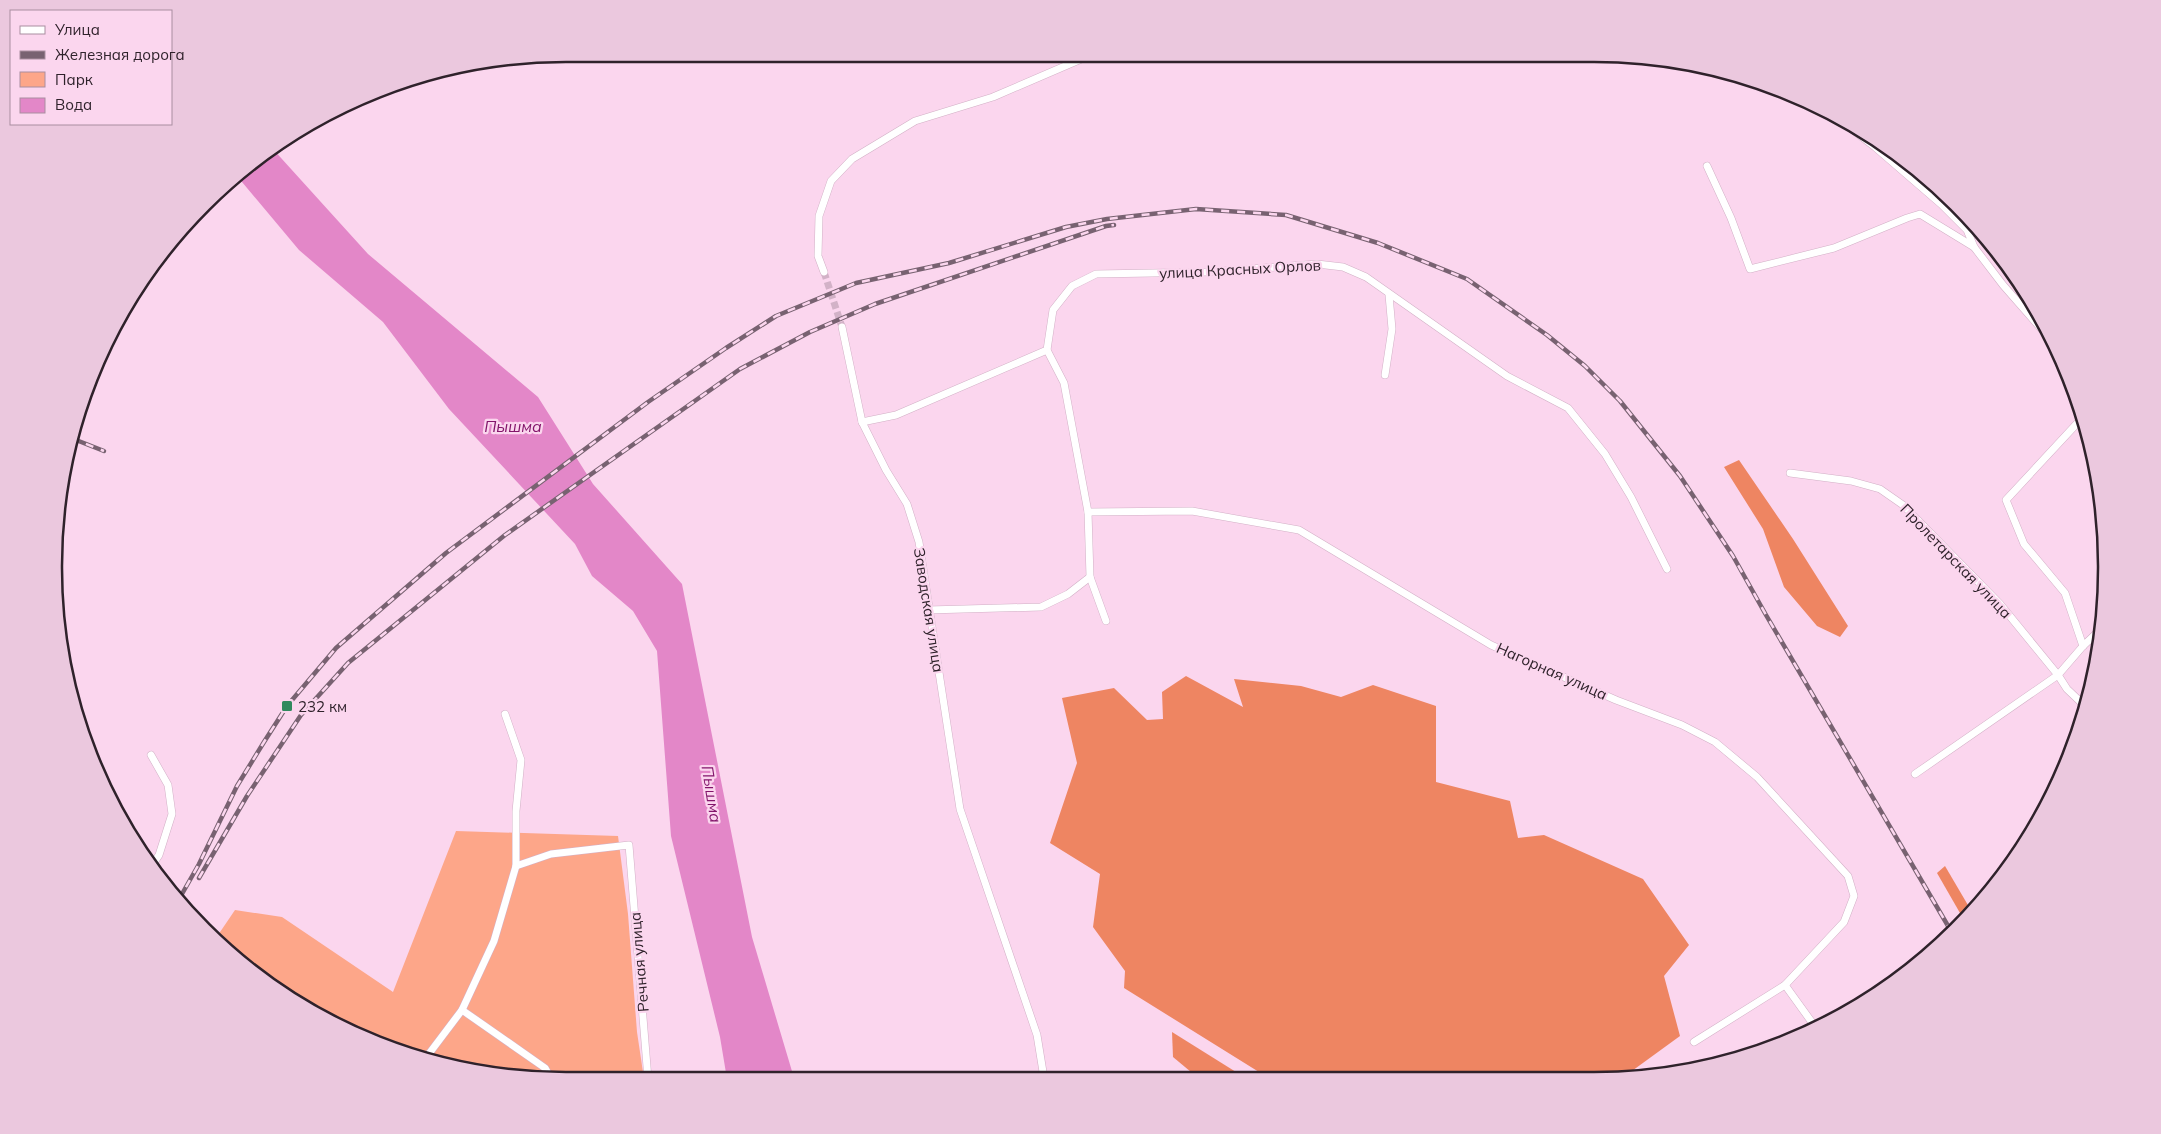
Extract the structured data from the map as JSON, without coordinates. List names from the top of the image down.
{
  "streets": {
    "street": [
      "улица Красных Орлов",
      "Пролетарская улица",
      "Заводская улица",
      "Нагорная улица",
      "Речная улица"
    ]
  },
  "water": ["Пышма"],
  "places": {
    "transit": ["232 км"]
  },
  "legend": [
    "Улица",
    "Железная дорога",
    "Парк",
    "Вода"
  ]
}
